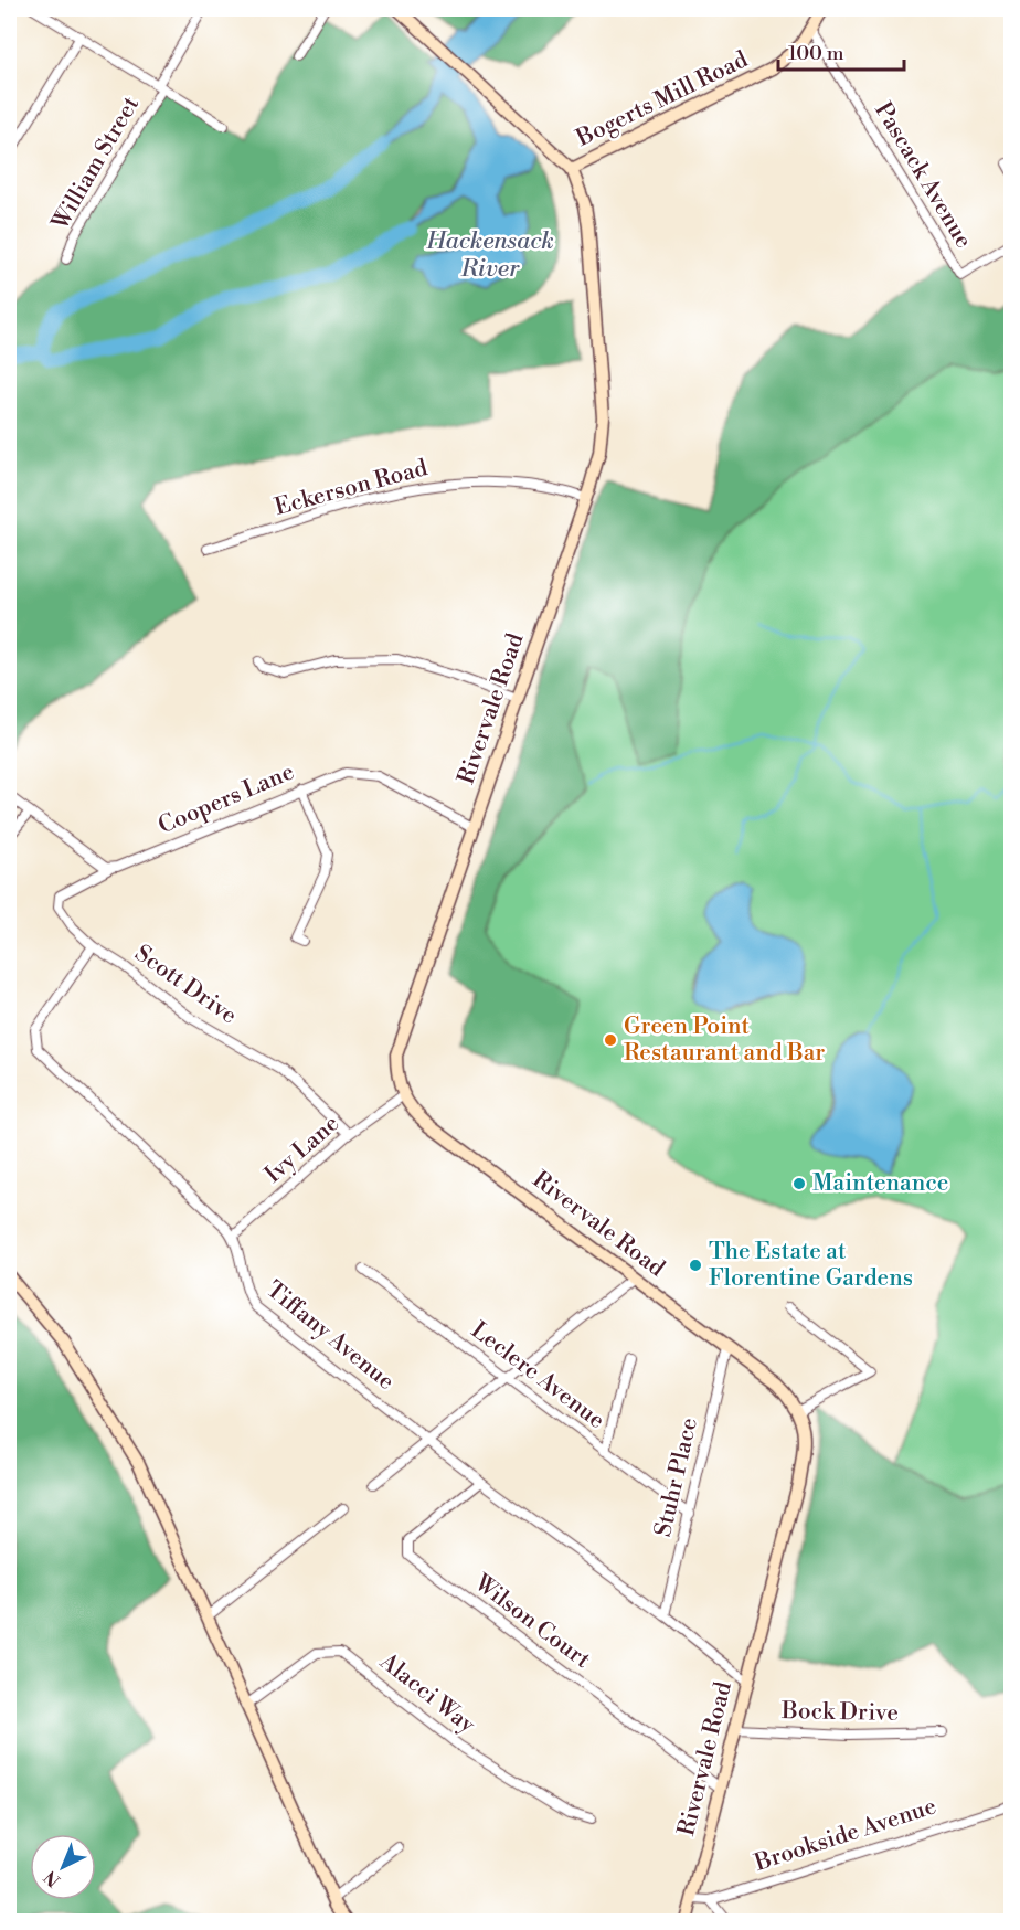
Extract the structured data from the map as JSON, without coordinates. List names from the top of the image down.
{
  "streets": {
    "street": [
      "Bogerts Mill Road",
      "William Street",
      "Pascack Avenue",
      "Eckerson Road",
      "Rivervale Road",
      "Coopers Lane",
      "Scott Drive",
      "Ivy Lane",
      "Tiffany Avenue",
      "Leclerc Avenue",
      "Stuhr Place",
      "Wilson Court",
      "Alacci Way",
      "Bock Drive",
      "Brookside Avenue"
    ]
  },
  "crossings": [
    ["Bogerts Mill Road", "Pascack Avenue"],
    ["Bogerts Mill Road", "Rivervale Road"],
    ["Eckerson Road", "Rivervale Road"],
    ["Rivervale Road", "Coopers Lane"],
    ["Rivervale Road", "Ivy Lane"],
    ["Rivervale Road", "Tiffany Avenue"],
    ["Rivervale Road", "Stuhr Place"],
    ["Rivervale Road", "Wilson Court"],
    ["Rivervale Road", "Bock Drive"],
    ["Rivervale Road", "Brookside Avenue"],
    ["Coopers Lane", "Scott Drive"],
    ["Scott Drive", "Ivy Lane"],
    ["Ivy Lane", "Tiffany Avenue"],
    ["Tiffany Avenue", "Stuhr Place"],
    ["Tiffany Avenue", "Wilson Court"],
    ["Leclerc Avenue", "Stuhr Place"]
  ],
  "water": ["Hackensack River"],
  "places": ["Green Point Restaurant and Bar", "Maintenance", "The Estate at Florentine Gardens"],
  "scale_bar": "100 m",
  "north": "bottom left"
}
